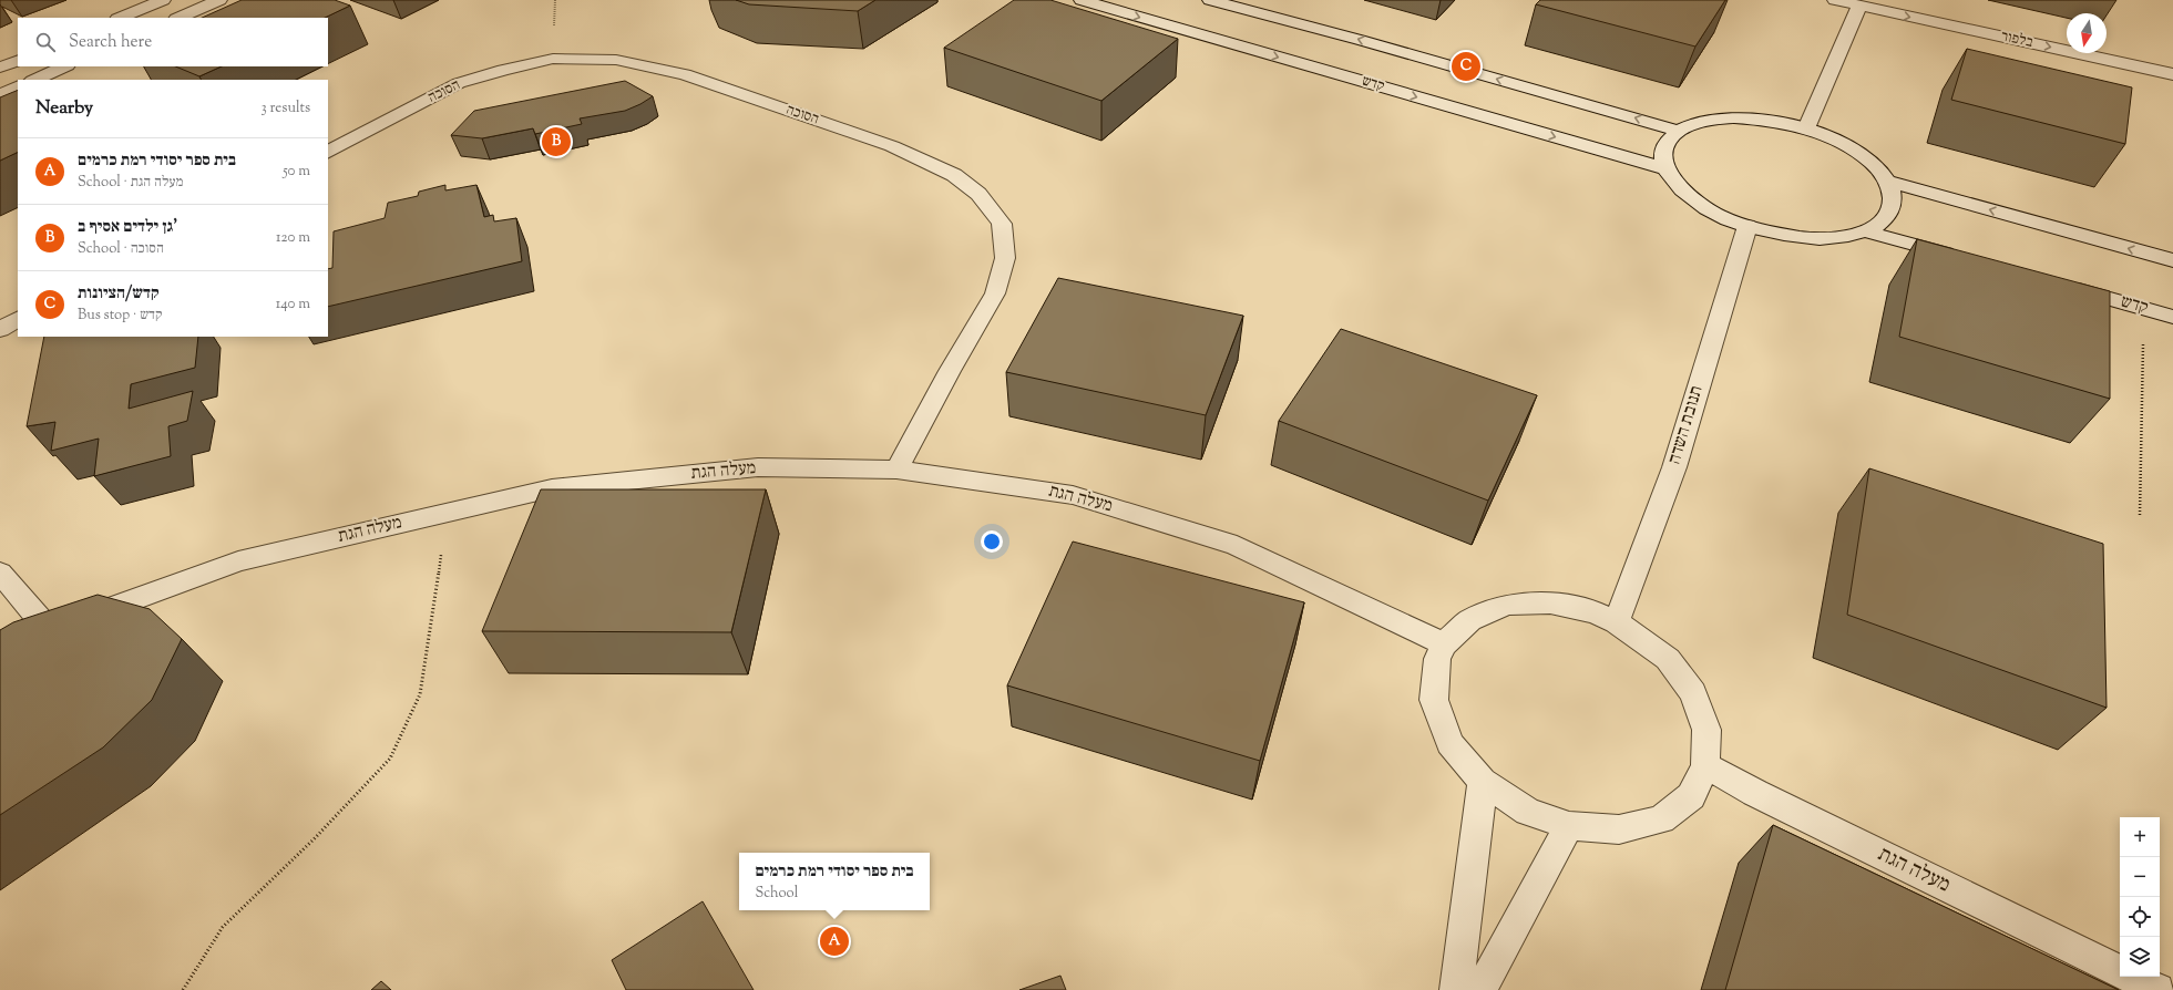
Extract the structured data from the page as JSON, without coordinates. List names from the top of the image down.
{
  "streets": {
    "street": [
      "בלפור",
      "קדש",
      "הסוכה",
      "תנובת השדה",
      "מעלה הגת"
    ]
  },
  "crossings": [
    ["הסוכה", "מעלה הגת"]
  ],
  "north": "bottom",
  "page": {
    "search": "Search here",
    "pins": ["C", "B", "A"],
    "heading": ["Nearby", "3 results"],
    "list": [
      {
        "mark": "A",
        "name": "בית ספר יסודי רמת כרמים",
        "note": "School · מעלה הגת",
        "value": "50 m"
      },
      {
        "mark": "B",
        "name": "גן ילדים אסיף ב'",
        "note": "School · הסוכה",
        "value": "120 m"
      },
      {
        "mark": "C",
        "name": "קדש/הציונות",
        "note": "Bus stop · קדש",
        "value": "140 m"
      }
    ],
    "map_buttons": ["+", "−"],
    "popup": ["בית ספר יסודי רמת כרמים", "School"]
  }
}
